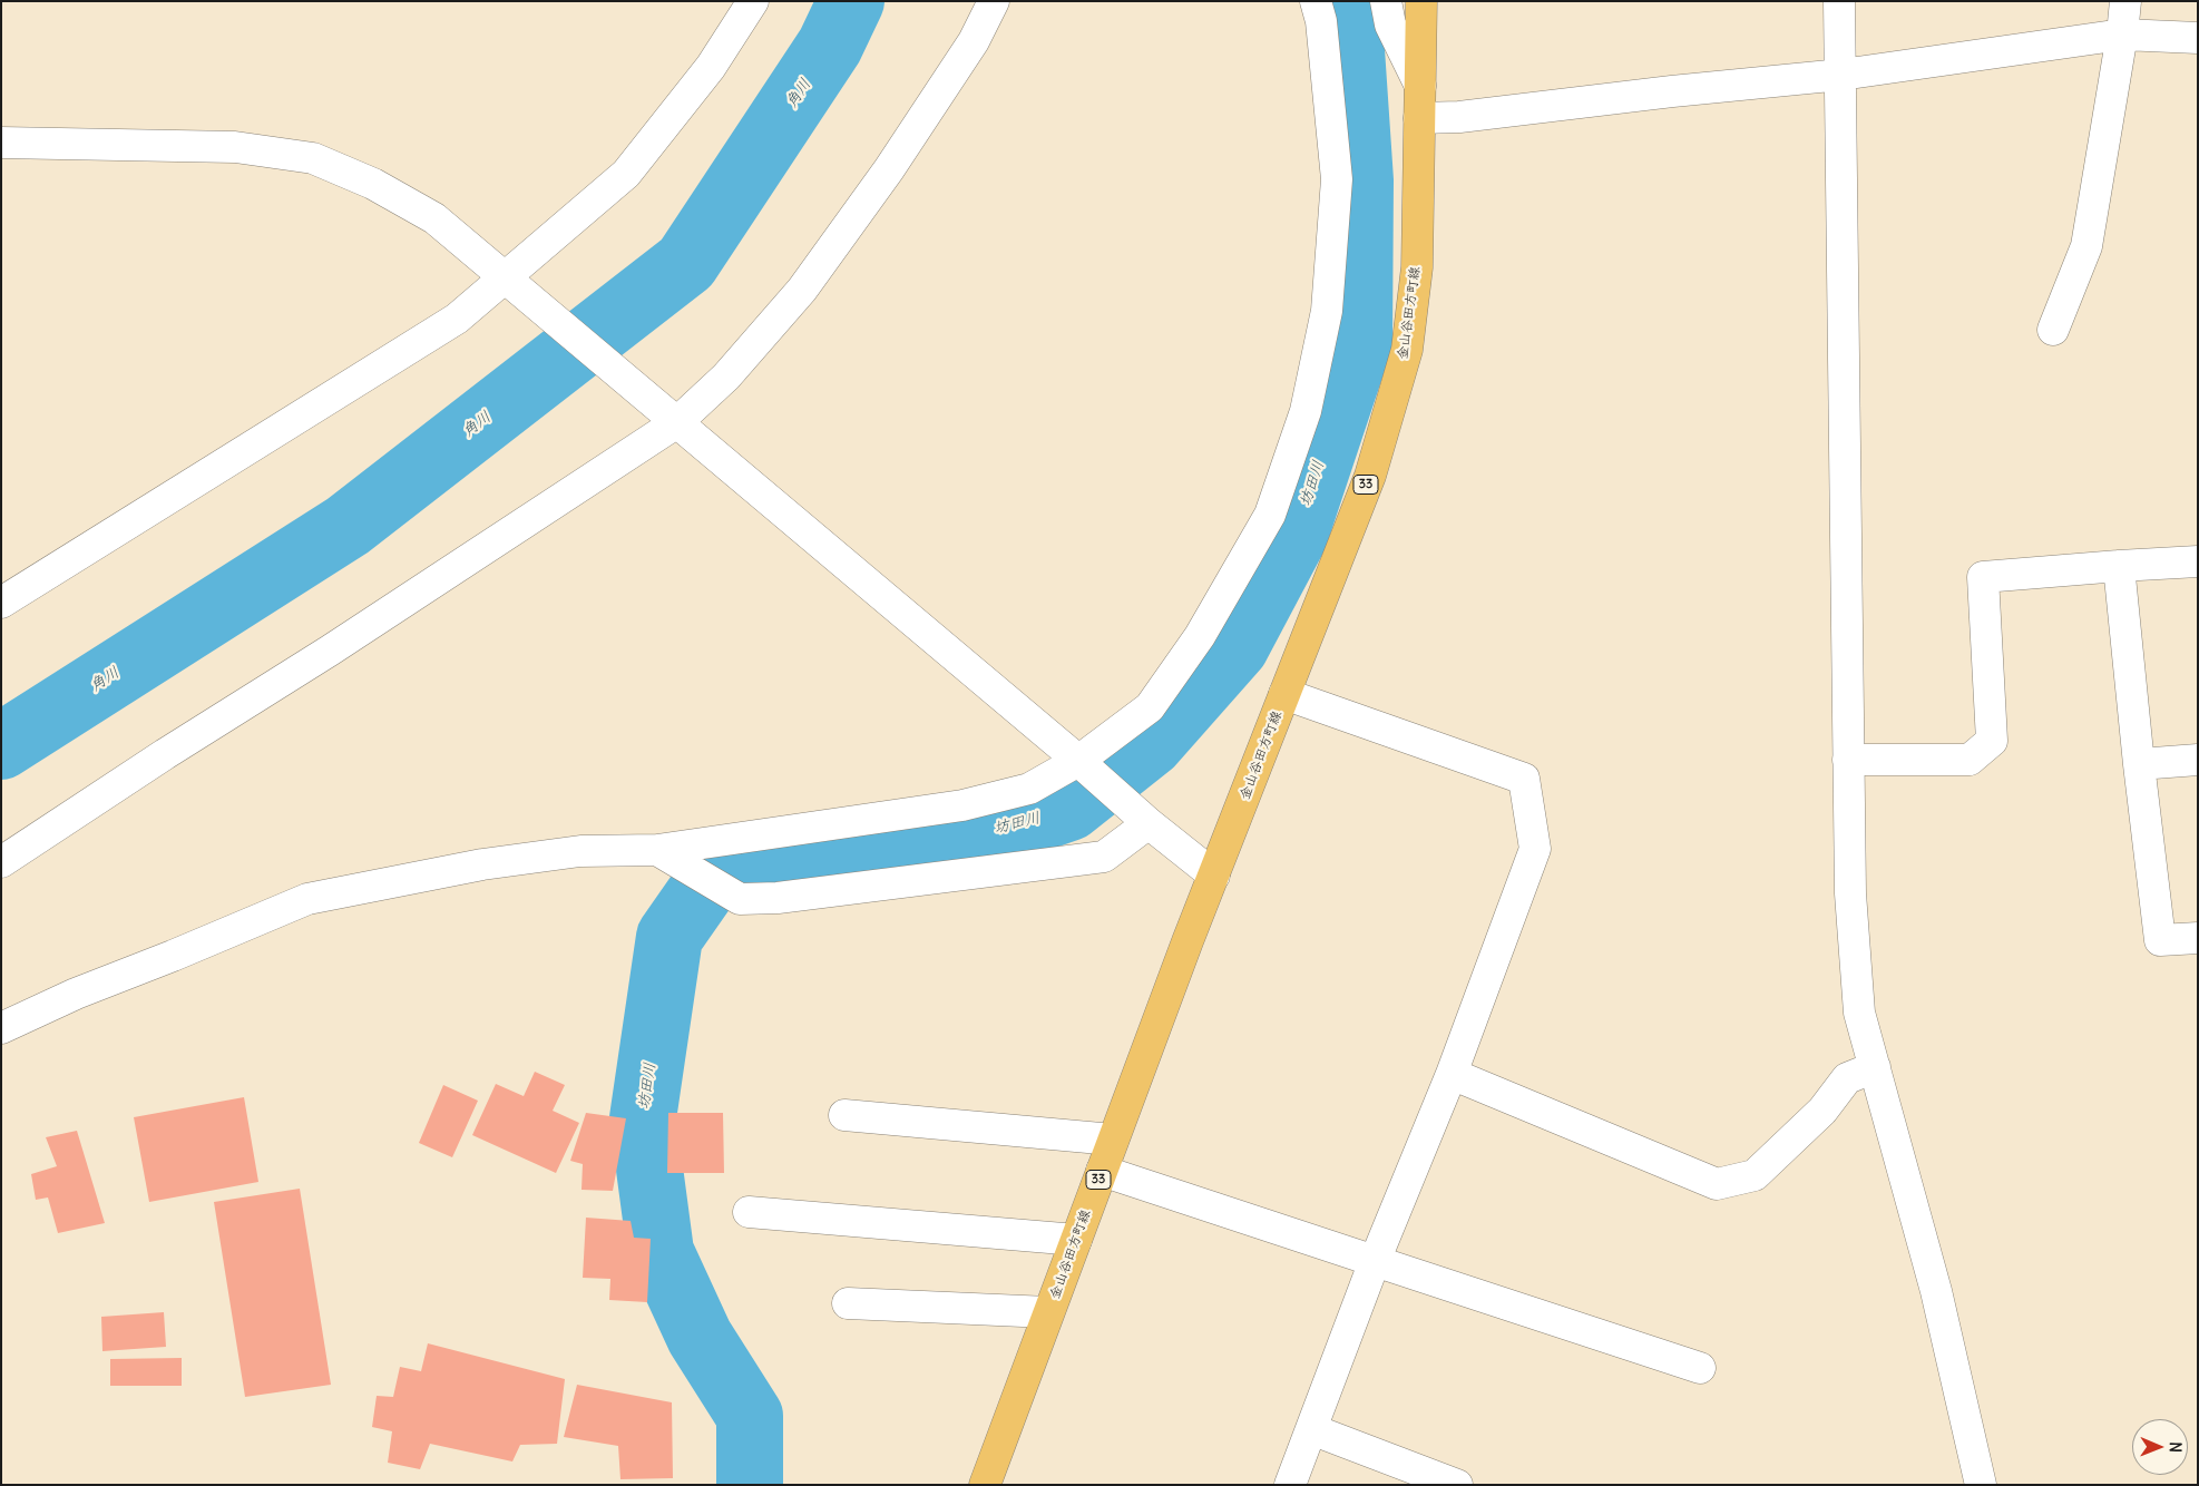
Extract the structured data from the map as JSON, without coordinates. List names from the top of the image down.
{
  "streets": {
    "main road": ["金山谷田方町線", "33"]
  },
  "water": ["角川", "坊田川"],
  "north": "right"
}
